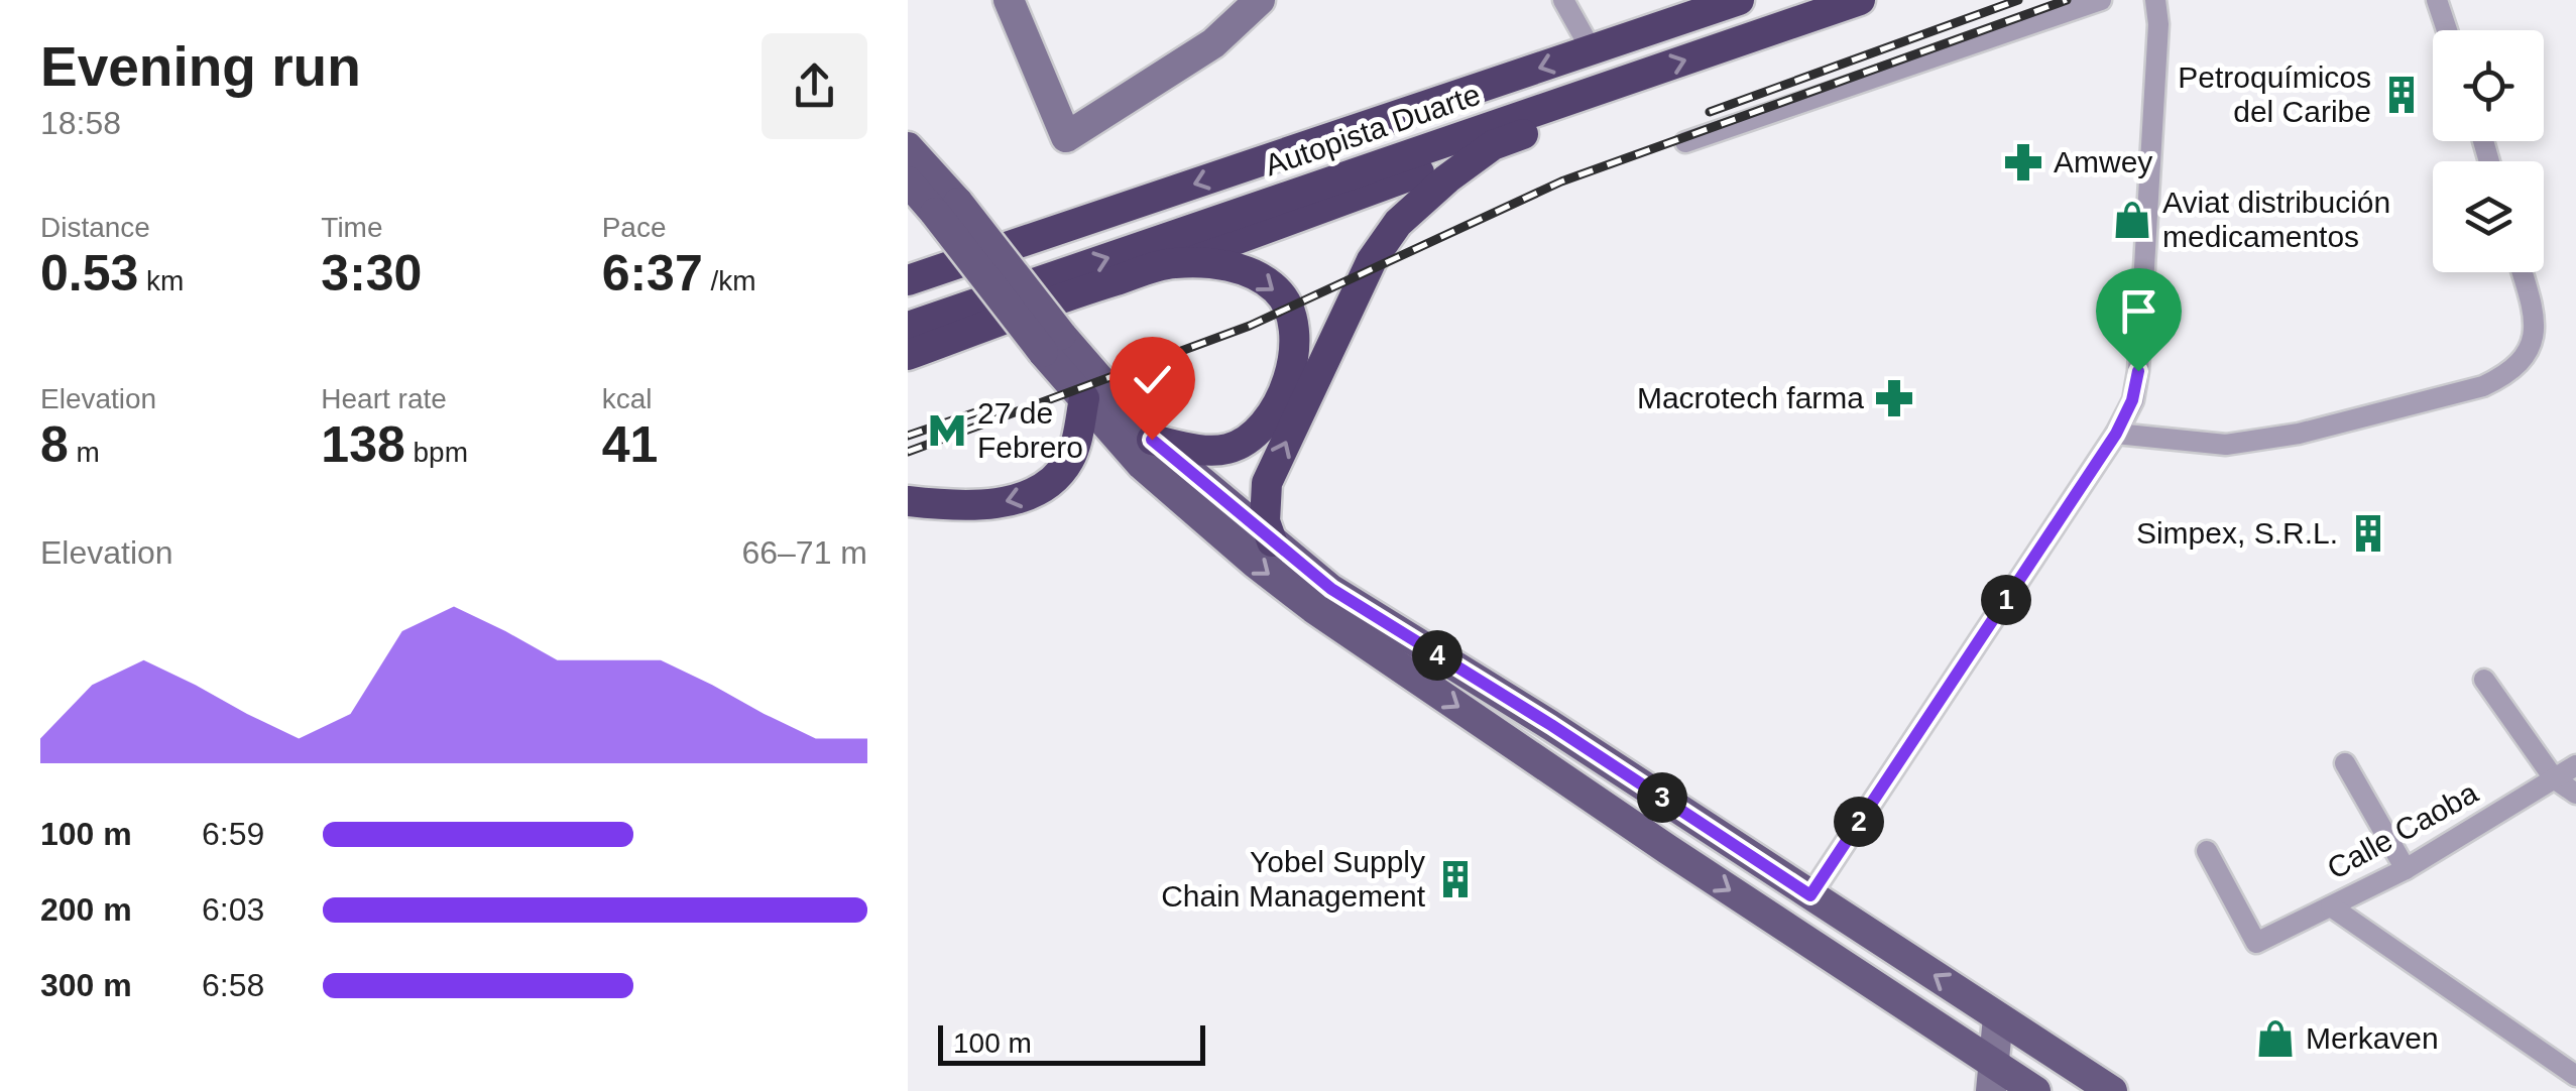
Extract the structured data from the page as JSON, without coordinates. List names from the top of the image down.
{
  "streets": {
    "highway": ["Autopista Duarte"],
    "street": ["Calle Caoba"]
  },
  "places": {
    "building": ["Petroquímicos del Caribe", "Simpex, S.R.L.", "Yobel Supply Chain Management"],
    "pharmacy": ["Amwey", "Macrotech farma"],
    "shop": ["Aviat distribución medicamentos", "Merkaven"],
    "metro station": ["27 de Febrero"]
  },
  "scale_bar": "100 m",
  "page": {
    "heading": ["Evening run", "18:58"],
    "stats": [
      ["Distance", "0.53 km"],
      ["Time", "3:30"],
      ["Pace", "6:37 /km"],
      ["Elevation", "8 m"],
      ["Heart rate", "138 bpm"],
      ["kcal", "41"]
    ],
    "chart": ["Elevation", "66–71 m"],
    "pins": [
      "1",
      "4",
      "3",
      "2"
    ],
    "list": [
      {
        "name": "100 m",
        "note": "6:59"
      },
      {
        "name": "200 m",
        "note": "6:03"
      },
      {
        "name": "300 m",
        "note": "6:58"
      }
    ],
    "scale": "100 m"
  }
}
